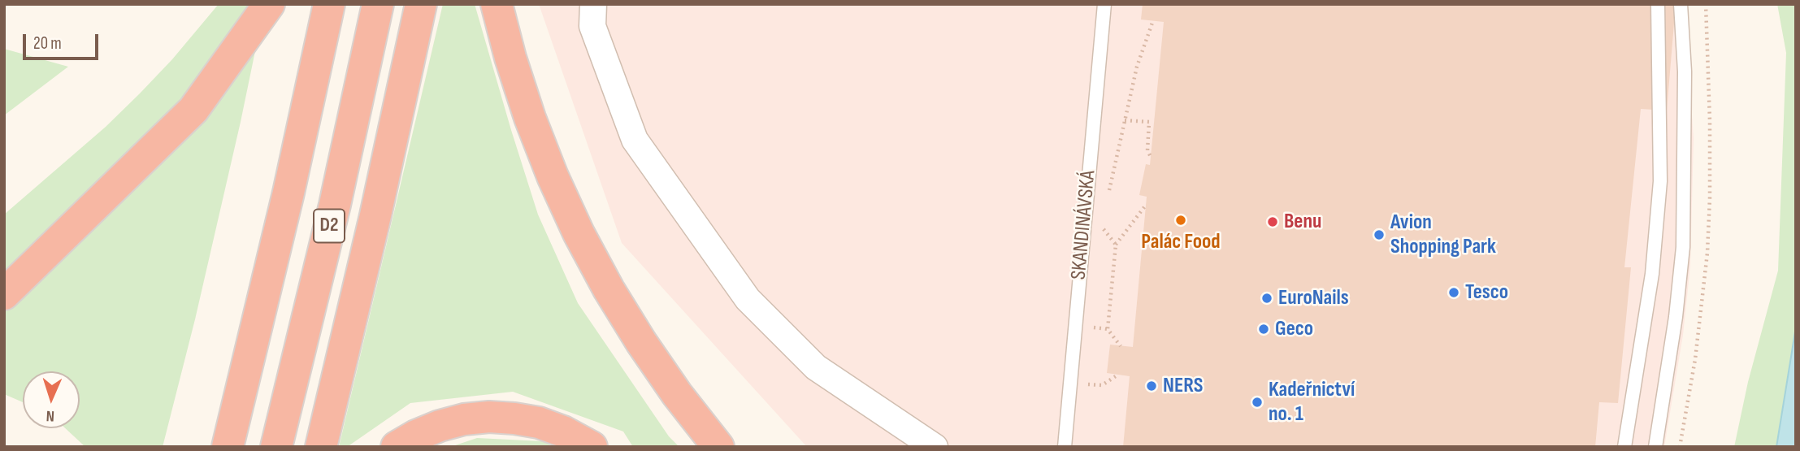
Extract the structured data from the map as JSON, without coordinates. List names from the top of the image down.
{
  "streets": {
    "highway": ["D2"],
    "lane": ["SKANDINÁVSKÁ"]
  },
  "places": [
    "Palác Food",
    "Benu",
    "Avion Shopping Park",
    "Tesco",
    "EuroNails",
    "Geco",
    "NERS",
    "Kadeřnictví no. 1"
  ],
  "scale_bar": "20 m",
  "north": "bottom"
}
